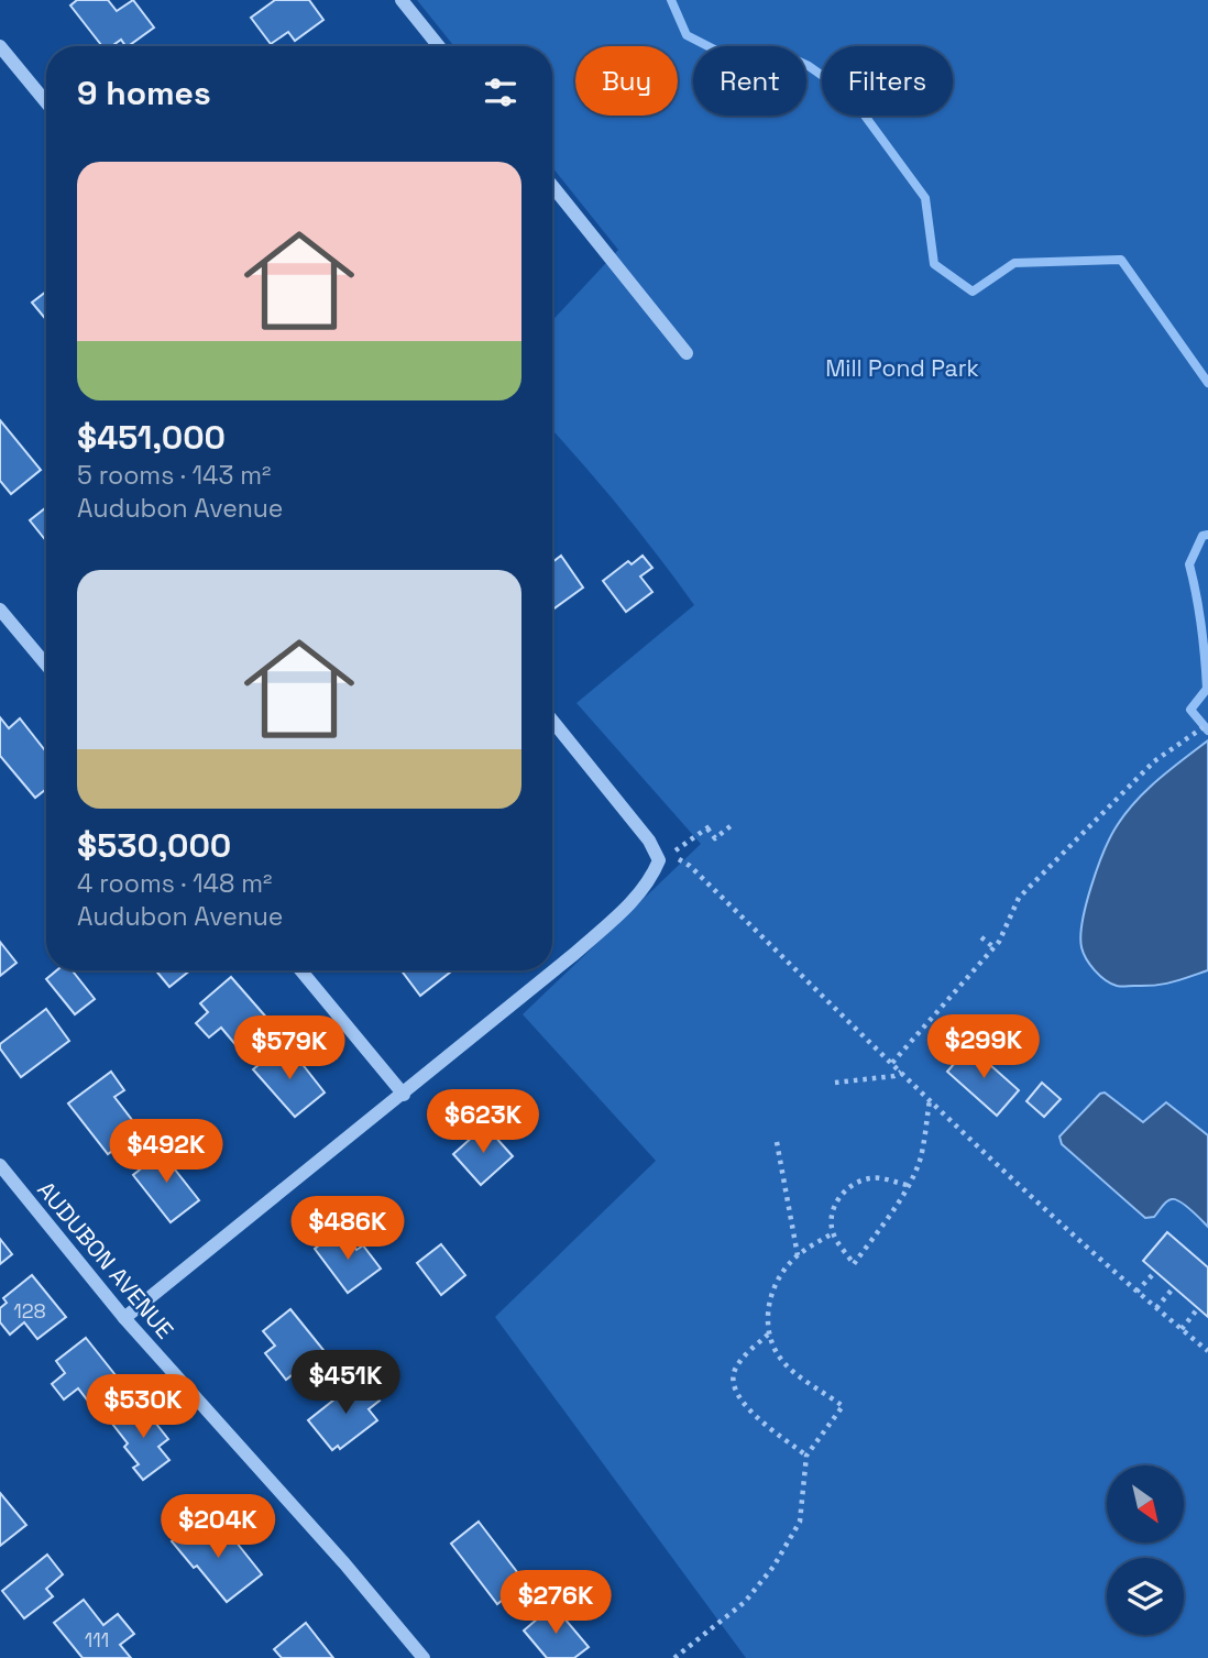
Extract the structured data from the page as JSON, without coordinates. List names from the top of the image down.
{
  "streets": {
    "street": ["AUDUBON AVENUE"]
  },
  "parks": ["Mill Pond Park"],
  "house_numbers": ["128", "111"],
  "north": "bottom right",
  "page": {
    "chip": ["Buy", "Rent", "Filters"],
    "heading": "9 homes",
    "list": [
      {
        "name": "$451,000",
        "note": "5 rooms · 143 m² · Audubon Avenue"
      },
      {
        "name": "$530,000",
        "note": "4 rooms · 148 m² · Audubon Avenue"
      }
    ],
    "price": [
      "$299K",
      "$579K",
      "$623K",
      "$492K",
      "$486K",
      "$451K",
      "$530K",
      "$204K",
      "$276K"
    ]
  }
}
